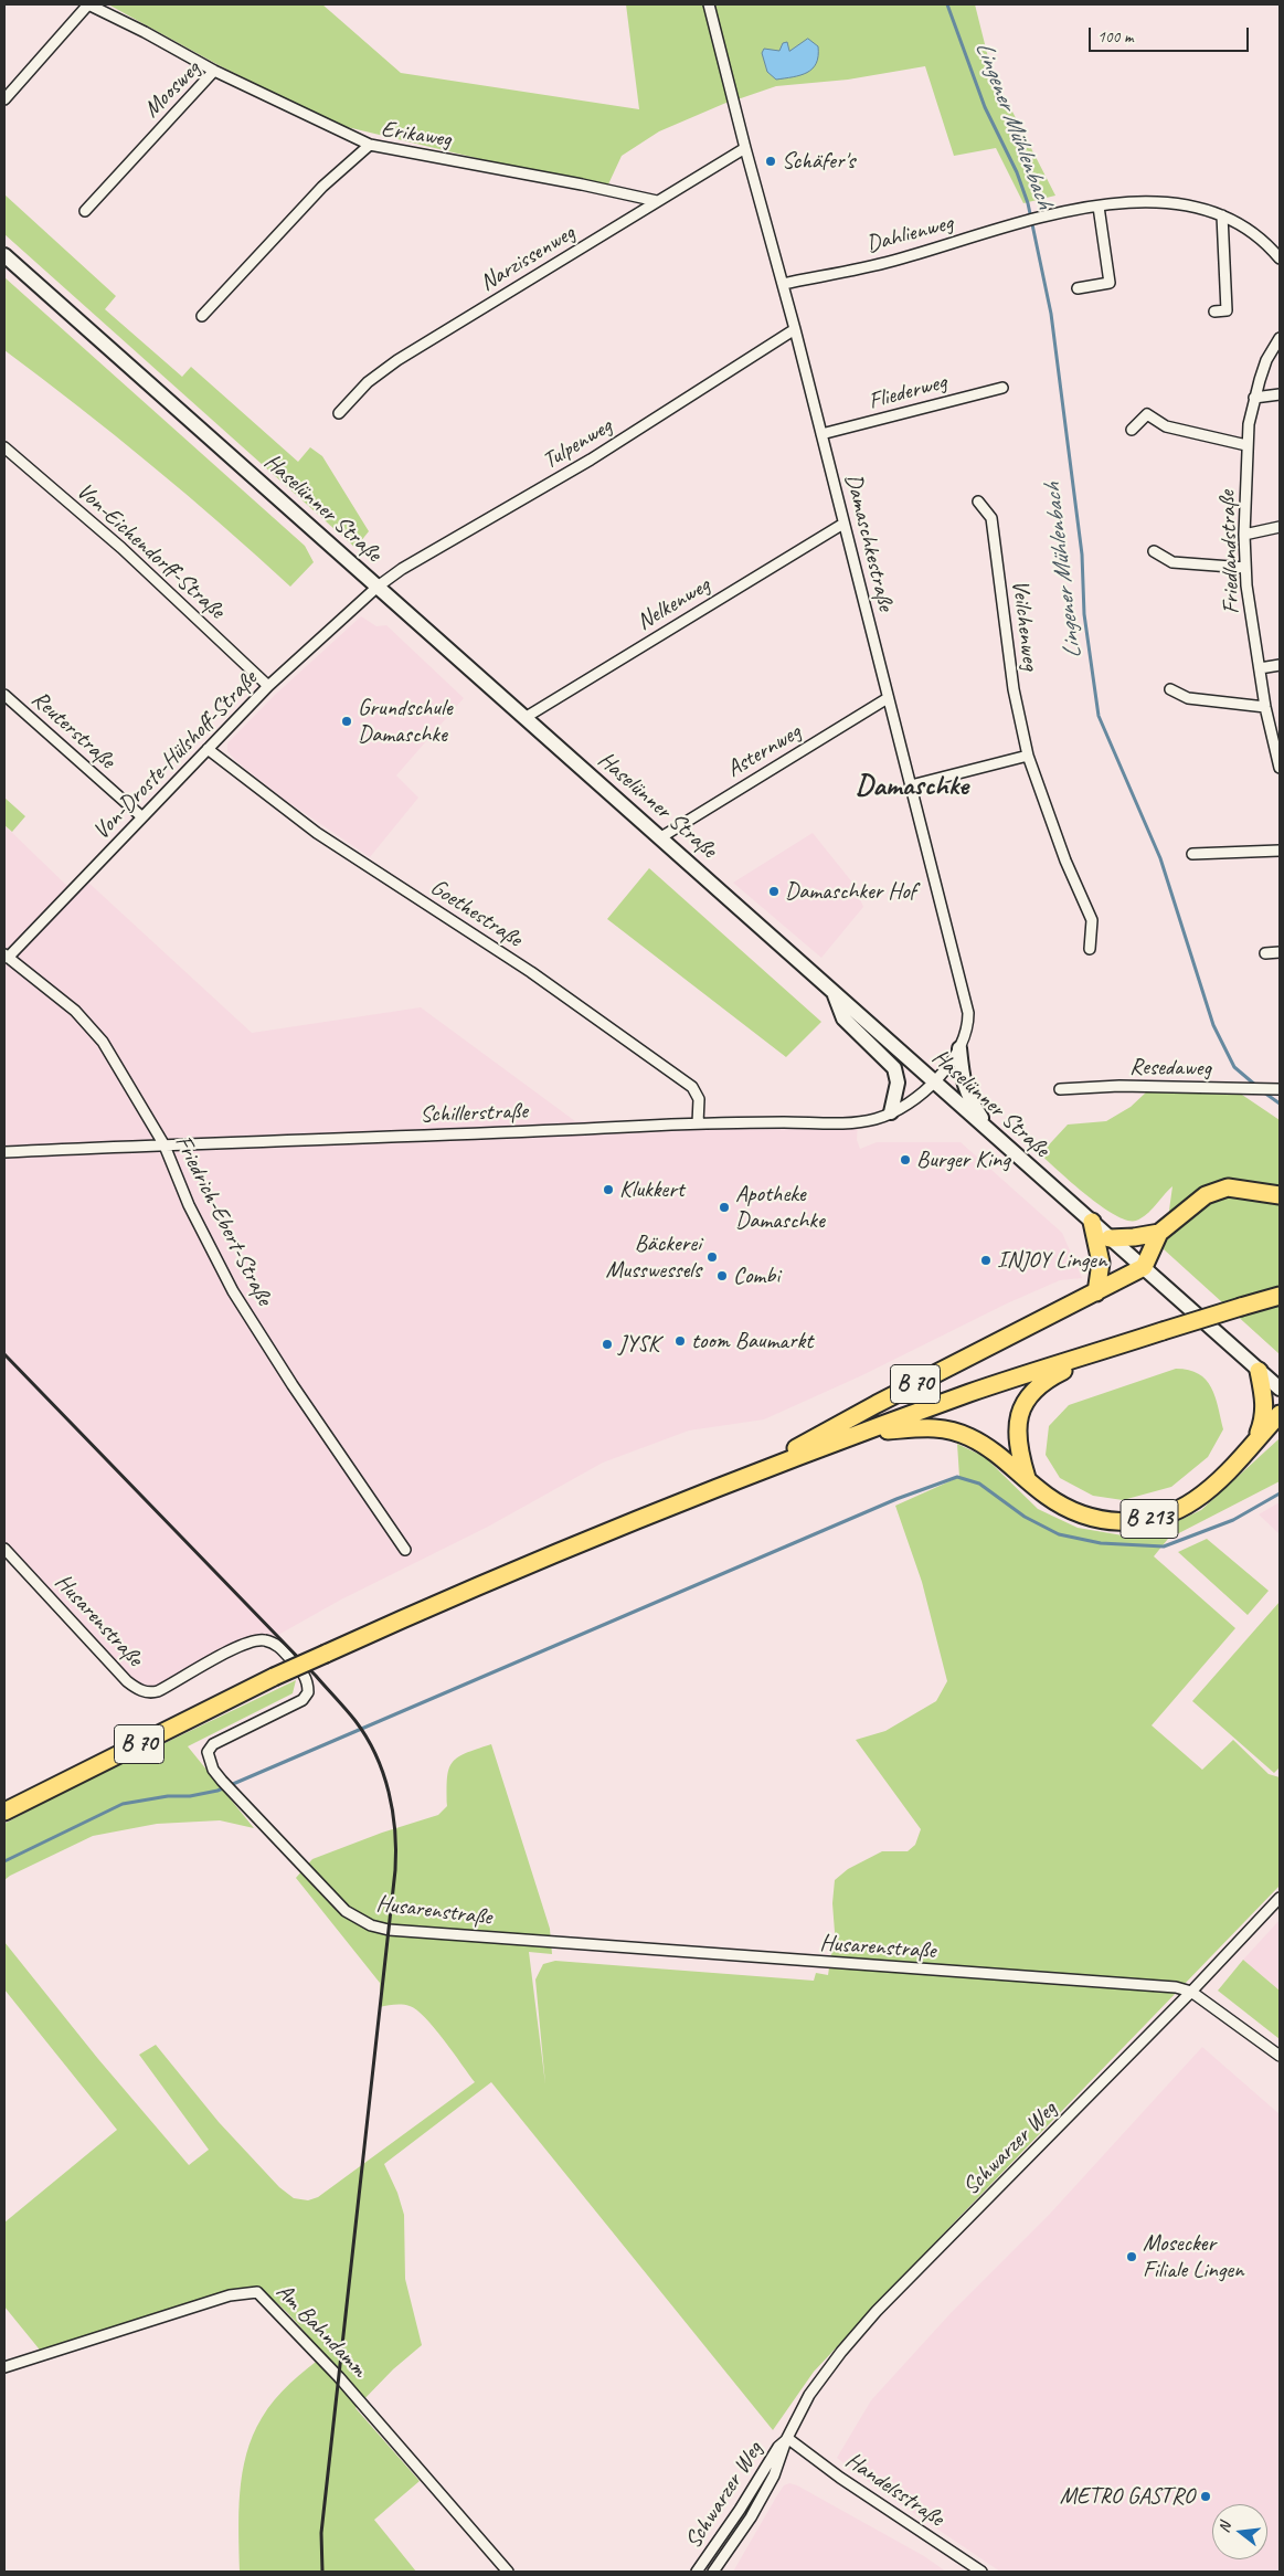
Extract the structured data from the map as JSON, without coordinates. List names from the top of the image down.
{
  "streets": {
    "main road": ["B 70", "B 213"],
    "street": [
      "Moosweg",
      "Erikaweg",
      "Dahlienweg",
      "Narzissenweg",
      "Fliederweg",
      "Tulpenweg",
      "Haselünner Straße",
      "Damaschkestraße",
      "Von-Eichendorff-Straße",
      "Friedlandstraße",
      "Nelkenweg",
      "Veilchenweg",
      "Reuterstraße",
      "Asternweg",
      "Von-Droste-Hülshoff-Straße",
      "Goethestraße",
      "Resedaweg",
      "Schillerstraße",
      "Friedrich-Ebert-Straße",
      "Husarenstraße",
      "Schwarzer Weg",
      "Am Bahndamm",
      "Handelsstraße"
    ]
  },
  "crossings": [
    ["Moosweg", "Erikaweg"],
    ["Erikaweg", "Narzissenweg"],
    ["Dahlienweg", "Damaschkestraße"],
    ["Narzissenweg", "Damaschkestraße"],
    ["Fliederweg", "Damaschkestraße"],
    ["Tulpenweg", "Haselünner Straße"],
    ["Tulpenweg", "Damaschkestraße"],
    ["Tulpenweg", "Von-Droste-Hülshoff-Straße"],
    ["Haselünner Straße", "Damaschkestraße"],
    ["Haselünner Straße", "Nelkenweg"],
    ["Haselünner Straße", "Asternweg"],
    ["Haselünner Straße", "Von-Droste-Hülshoff-Straße"],
    ["Haselünner Straße", "Schillerstraße"],
    ["Haselünner Straße", "B 70"],
    ["Haselünner Straße", "B 213"],
    ["Damaschkestraße", "Nelkenweg"],
    ["Damaschkestraße", "Asternweg"],
    ["Damaschkestraße", "Schillerstraße"],
    ["Von-Eichendorff-Straße", "Von-Droste-Hülshoff-Straße"],
    ["Reuterstraße", "Von-Droste-Hülshoff-Straße"],
    ["Von-Droste-Hülshoff-Straße", "Goethestraße"],
    ["Von-Droste-Hülshoff-Straße", "Friedrich-Ebert-Straße"],
    ["Goethestraße", "Schillerstraße"],
    ["Schillerstraße", "Friedrich-Ebert-Straße"],
    ["Husarenstraße", "Schwarzer Weg"],
    ["Schwarzer Weg", "Handelsstraße"]
  ],
  "districts": ["Damaschke"],
  "water": ["Lingener Mühlenbach"],
  "places": [
    "Schäfer's",
    "Grundschule Damaschke",
    "Damaschker Hof",
    "Burger King",
    "Klukkert",
    "Apotheke Damaschke",
    "Bäckerei Musswessels",
    "INJOY Lingen",
    "Combi",
    "toom Baumarkt",
    "JYSK",
    "Mosecker Filiale Lingen",
    "METRO GASTRO"
  ],
  "scale_bar": "100 m",
  "north": "left"
}
